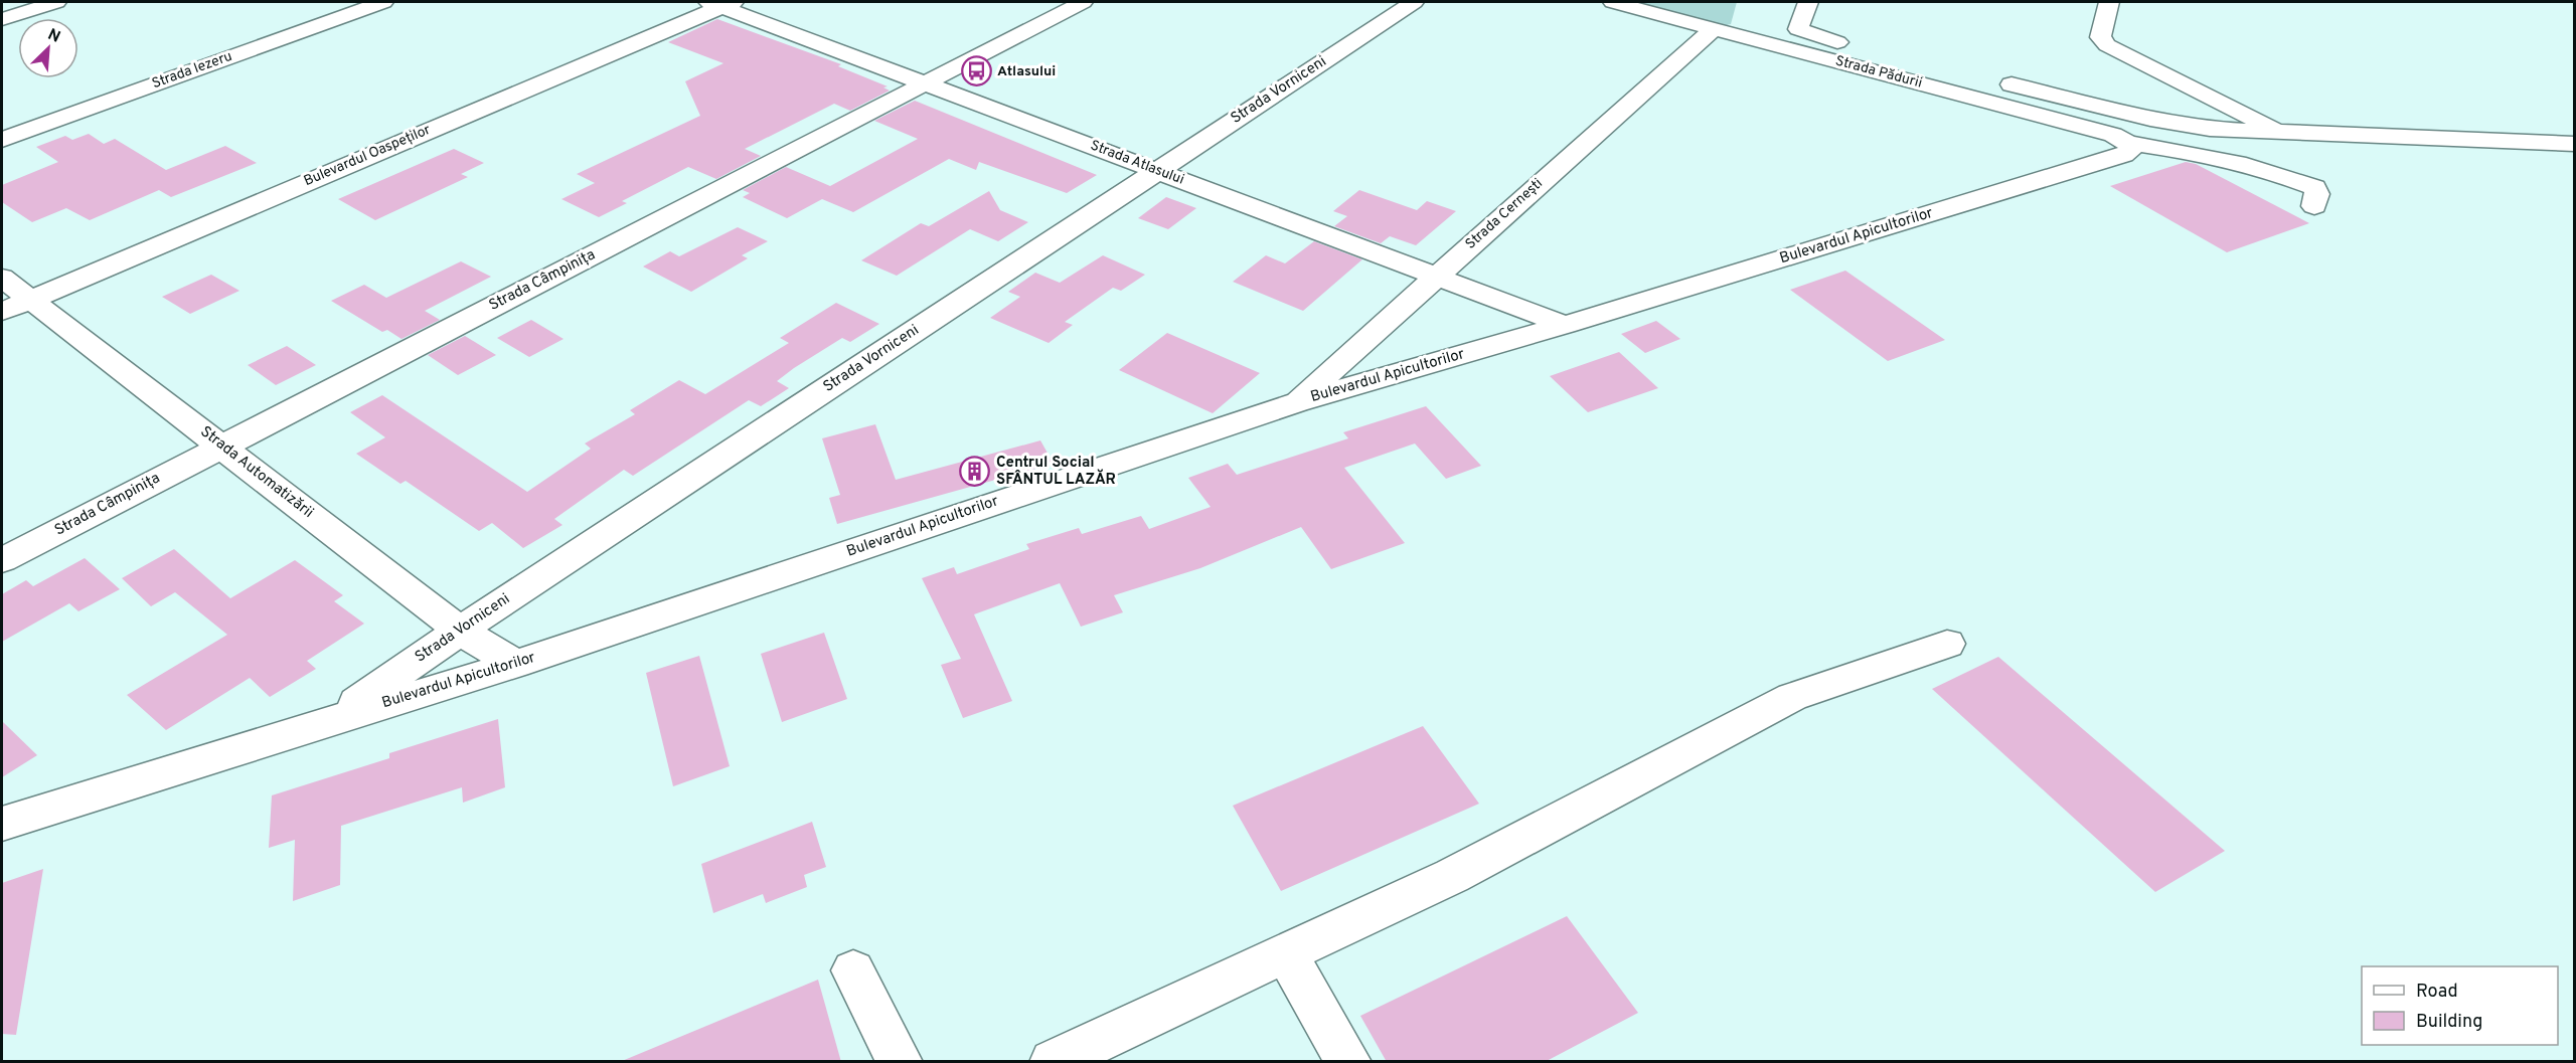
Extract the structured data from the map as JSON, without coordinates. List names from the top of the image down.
{
  "streets": {
    "street": [
      "Strada Iezeru",
      "Strada Pădurii",
      "Strada Vorniceni",
      "Bulevardul Oaspeților",
      "Strada Atlasului",
      "Strada Cernești",
      "Bulevardul Apicultorilor",
      "Strada Câmpinița",
      "Strada Automatizării"
    ]
  },
  "crossings": [
    ["Strada Pădurii", "Strada Cernești"],
    ["Strada Pădurii", "Bulevardul Apicultorilor"],
    ["Strada Vorniceni", "Strada Atlasului"],
    ["Strada Vorniceni", "Bulevardul Apicultorilor"],
    ["Strada Vorniceni", "Strada Automatizării"],
    ["Bulevardul Oaspeților", "Strada Atlasului"],
    ["Bulevardul Oaspeților", "Strada Automatizării"],
    ["Strada Atlasului", "Strada Cernești"],
    ["Strada Atlasului", "Bulevardul Apicultorilor"],
    ["Strada Atlasului", "Strada Câmpinița"],
    ["Strada Cernești", "Bulevardul Apicultorilor"],
    ["Bulevardul Apicultorilor", "Strada Automatizării"],
    ["Strada Câmpinița", "Strada Automatizării"]
  ],
  "places": {
    "bus stop": ["Atlasului"],
    "building": ["Centrul Social SFÂNTUL LAZĂR"]
  },
  "legend": ["Road", "Building"],
  "north": "top right"
}
